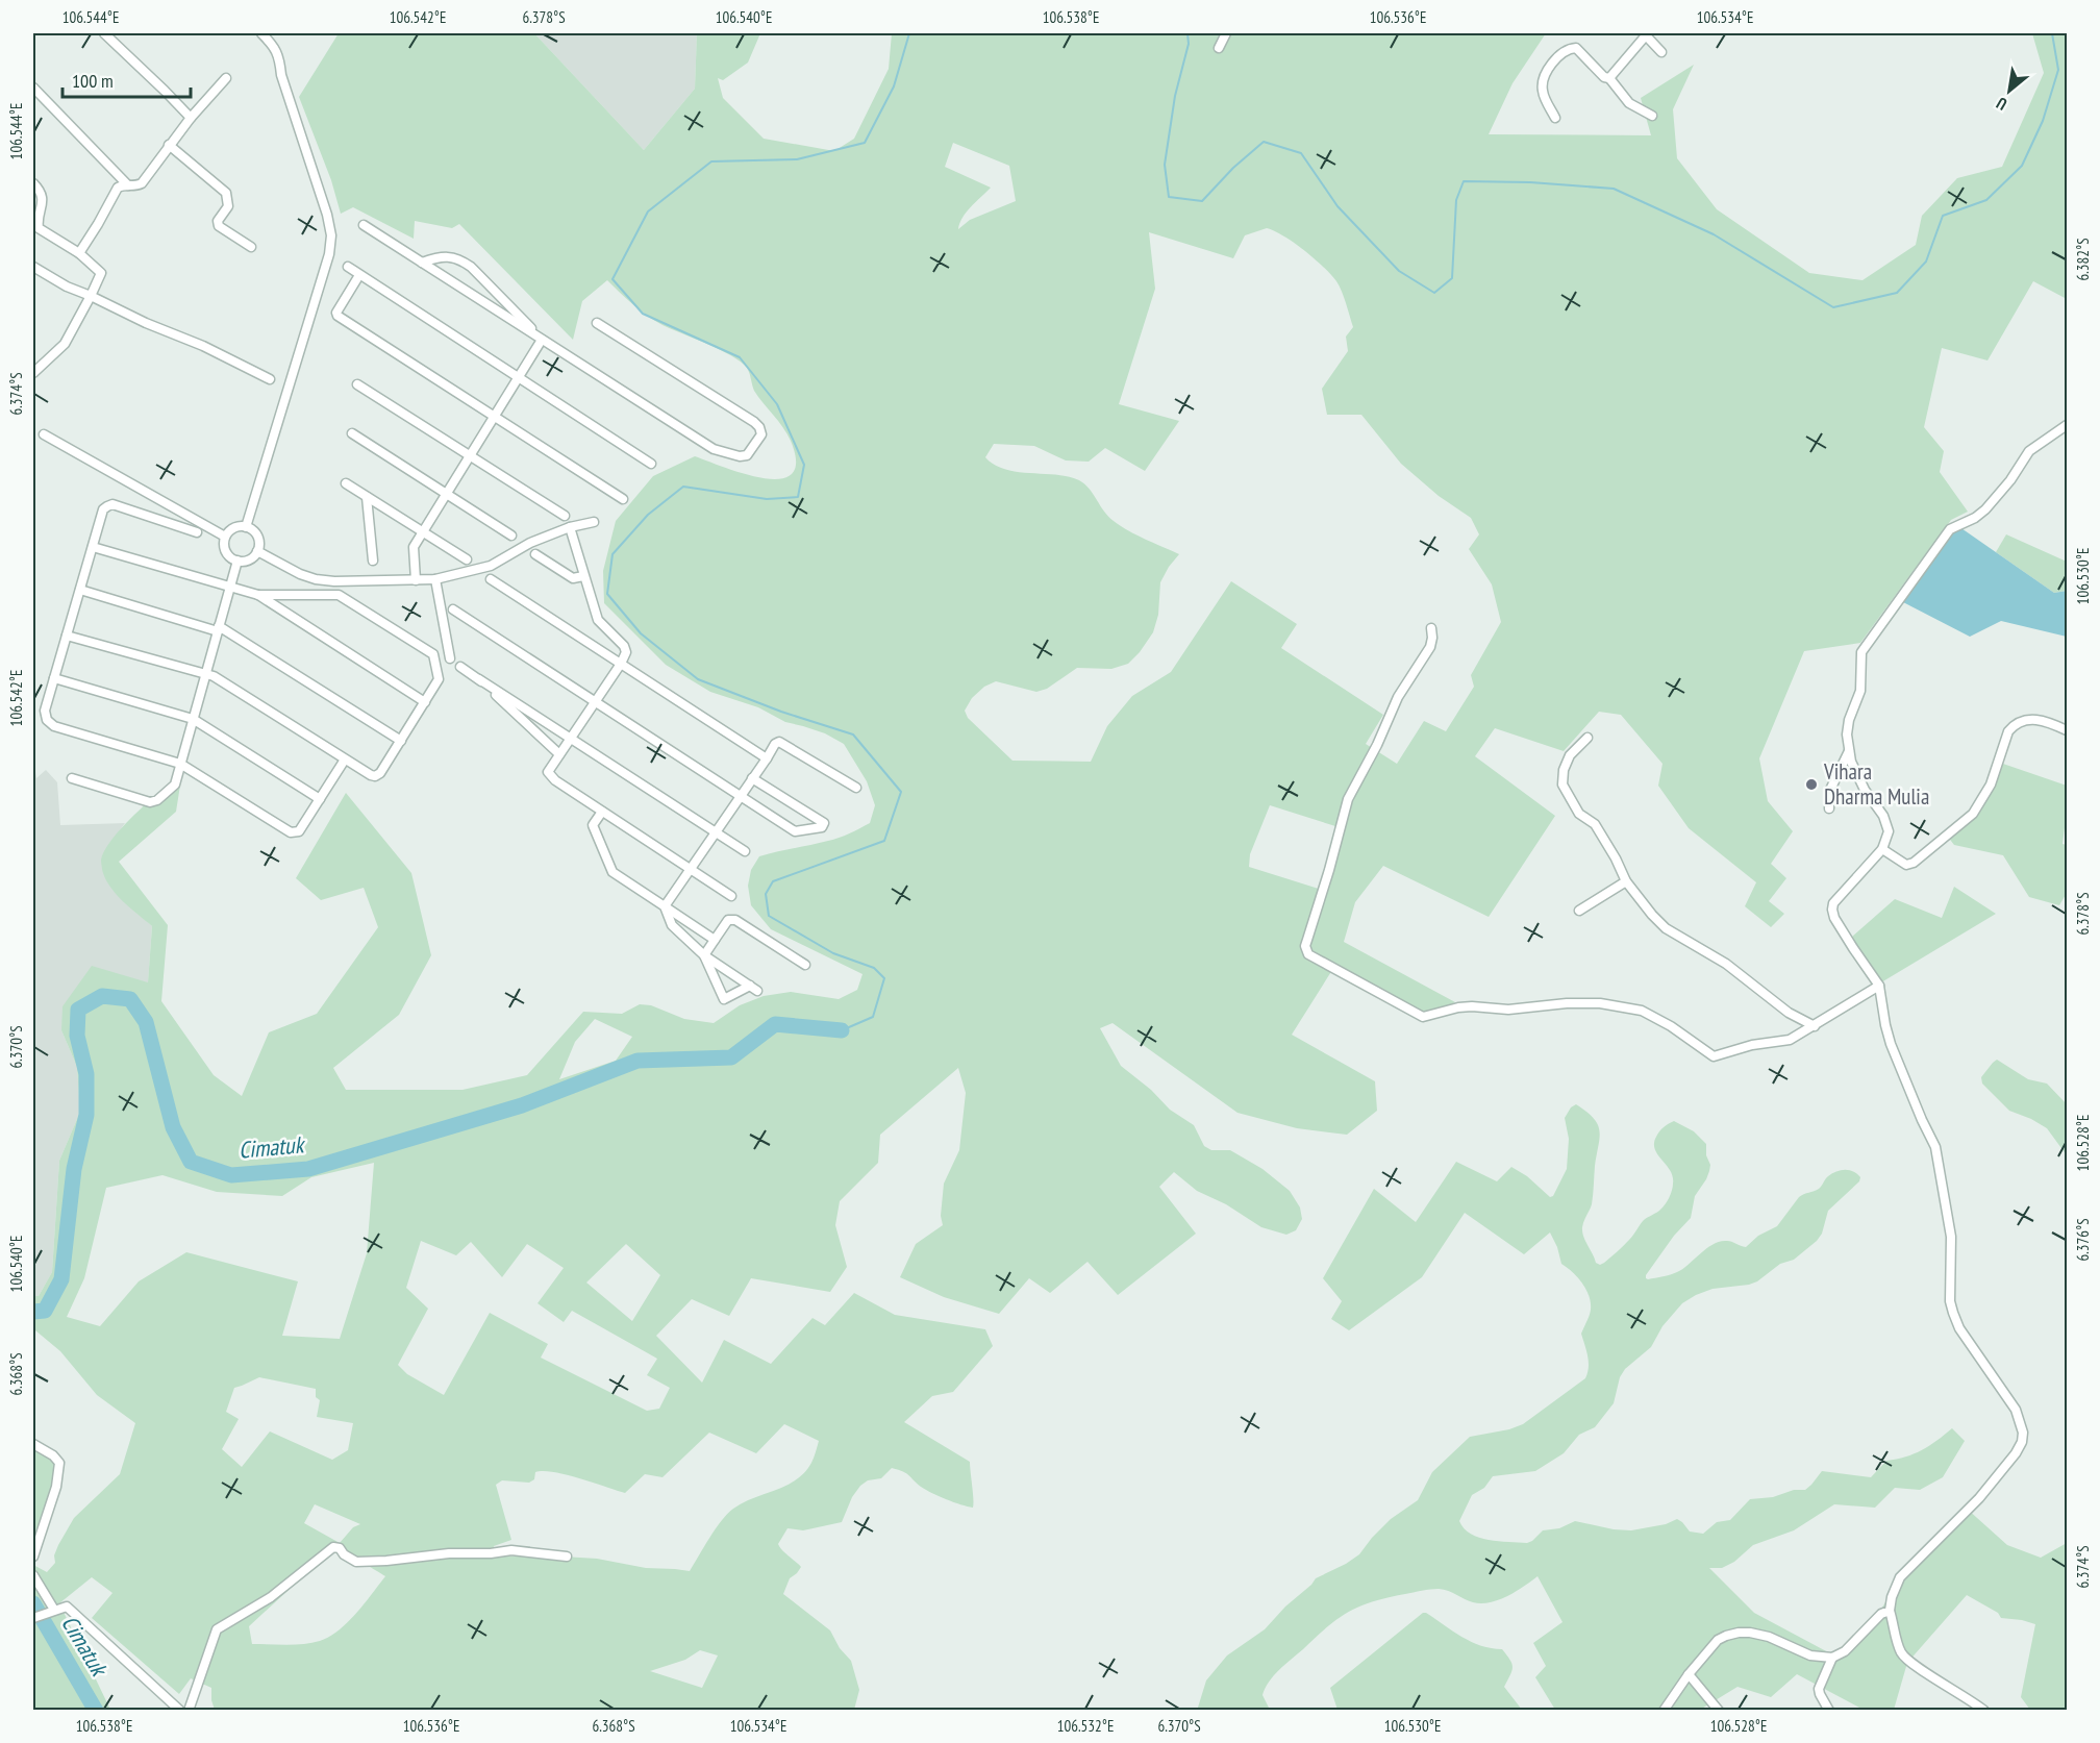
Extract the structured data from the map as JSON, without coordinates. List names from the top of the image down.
{
  "water": ["Cimatuk"],
  "places": ["Vihara Dharma Mulia"],
  "scale_bar": "100 m",
  "north": "bottom left",
  "coordinates": [
    "106.544°E",
    "106.542°E",
    "6.378°S",
    "106.540°E",
    "106.538°E",
    "106.536°E",
    "106.534°E",
    "6.382°S",
    "6.374°S",
    "106.530°E",
    "6.370°S",
    "106.528°E",
    "6.376°S",
    "6.368°S",
    "106.532°E"
  ]
}
